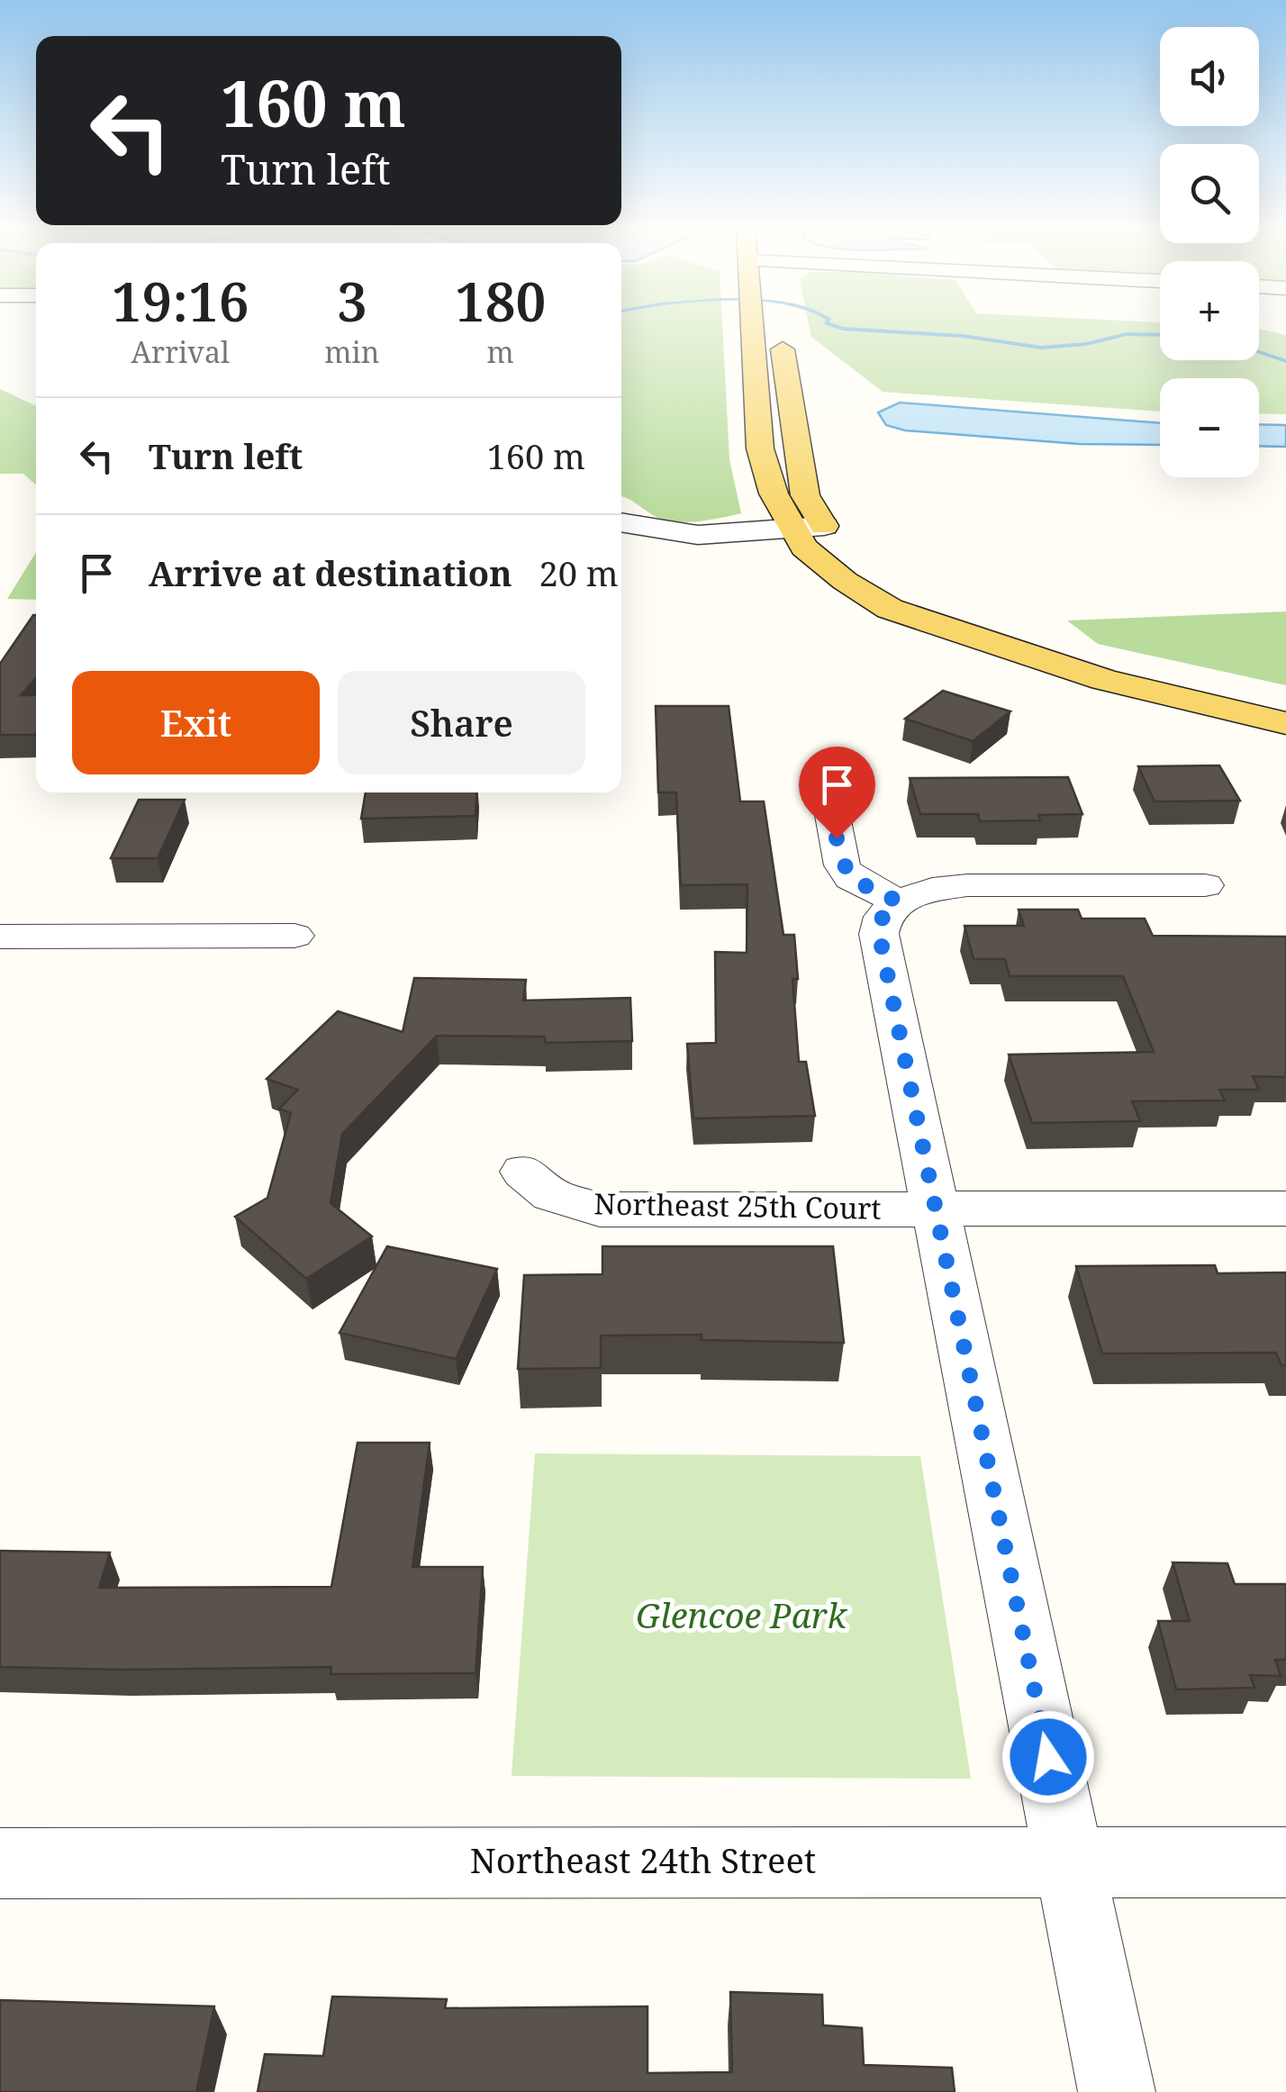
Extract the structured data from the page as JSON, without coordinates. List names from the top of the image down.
{
  "streets": {
    "street": ["Northeast 25th Court", "Northeast 24th Street"]
  },
  "parks": ["Glencoe Park"],
  "page": {
    "map_buttons": ["+", "−"],
    "turn": ["160 m", "Turn left"],
    "eta": [
      "19:16",
      "Arrival",
      "3",
      "min",
      "180",
      "m"
    ],
    "list": [
      {
        "name": "Turn left",
        "value": "160 m"
      },
      {
        "name": "Arrive at destination",
        "value": "20 m"
      }
    ],
    "buttons": ["Exit", "Share"]
  }
}
